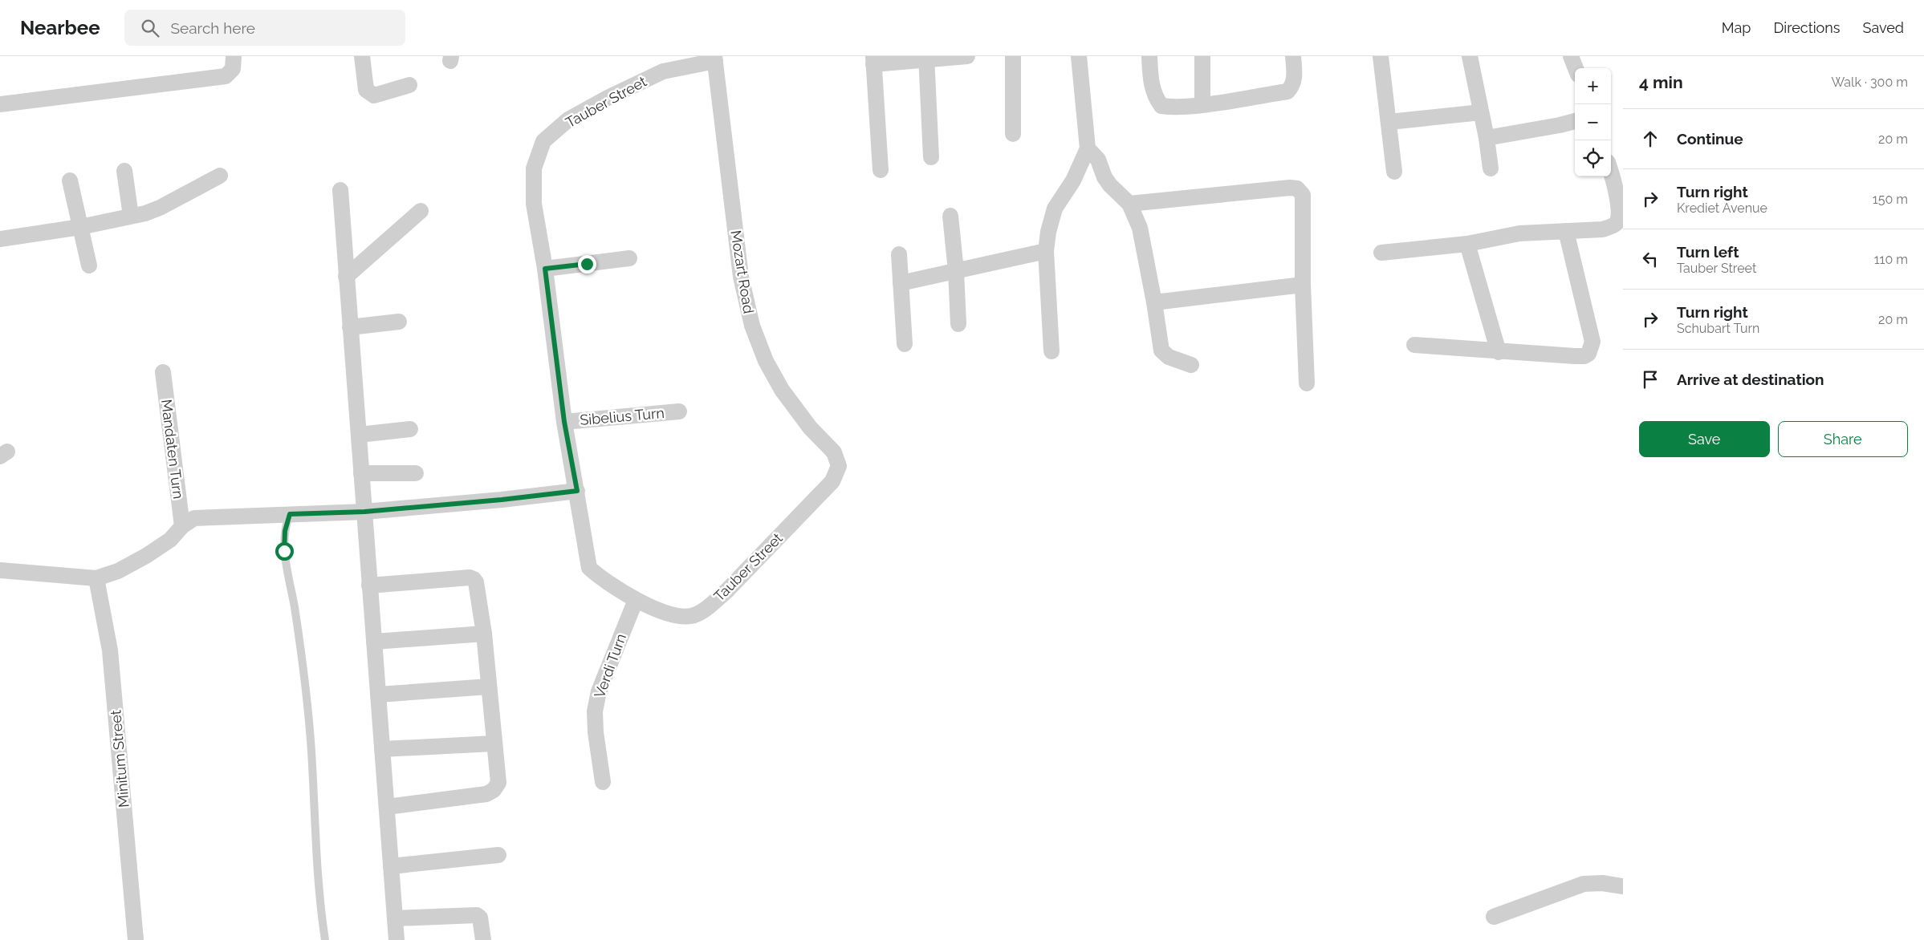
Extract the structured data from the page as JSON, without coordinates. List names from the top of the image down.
{
  "streets": {
    "street": [
      "Tauber Street",
      "Mozart Road",
      "Sibelius Turn",
      "Mandaten Turn",
      "Verdi Turn",
      "Minitum Street"
    ]
  },
  "crossings": [
    ["Tauber Street", "Mozart Road"],
    ["Tauber Street", "Sibelius Turn"],
    ["Tauber Street", "Verdi Turn"]
  ],
  "page": {
    "header": "Nearbee",
    "search": "Search here",
    "nav": ["Map", "Directions", "Saved"],
    "heading": ["4 min", "Walk · 300 m"],
    "map_buttons": ["+", "−"],
    "list": [
      ["Continue", "20 m"],
      ["Turn right", "Krediet Avenue", "150 m"],
      ["Turn left", "Tauber Street", "110 m"],
      ["Turn right", "Schubart Turn", "20 m"],
      "Arrive at destination"
    ],
    "buttons": ["Save", "Share"]
  }
}
